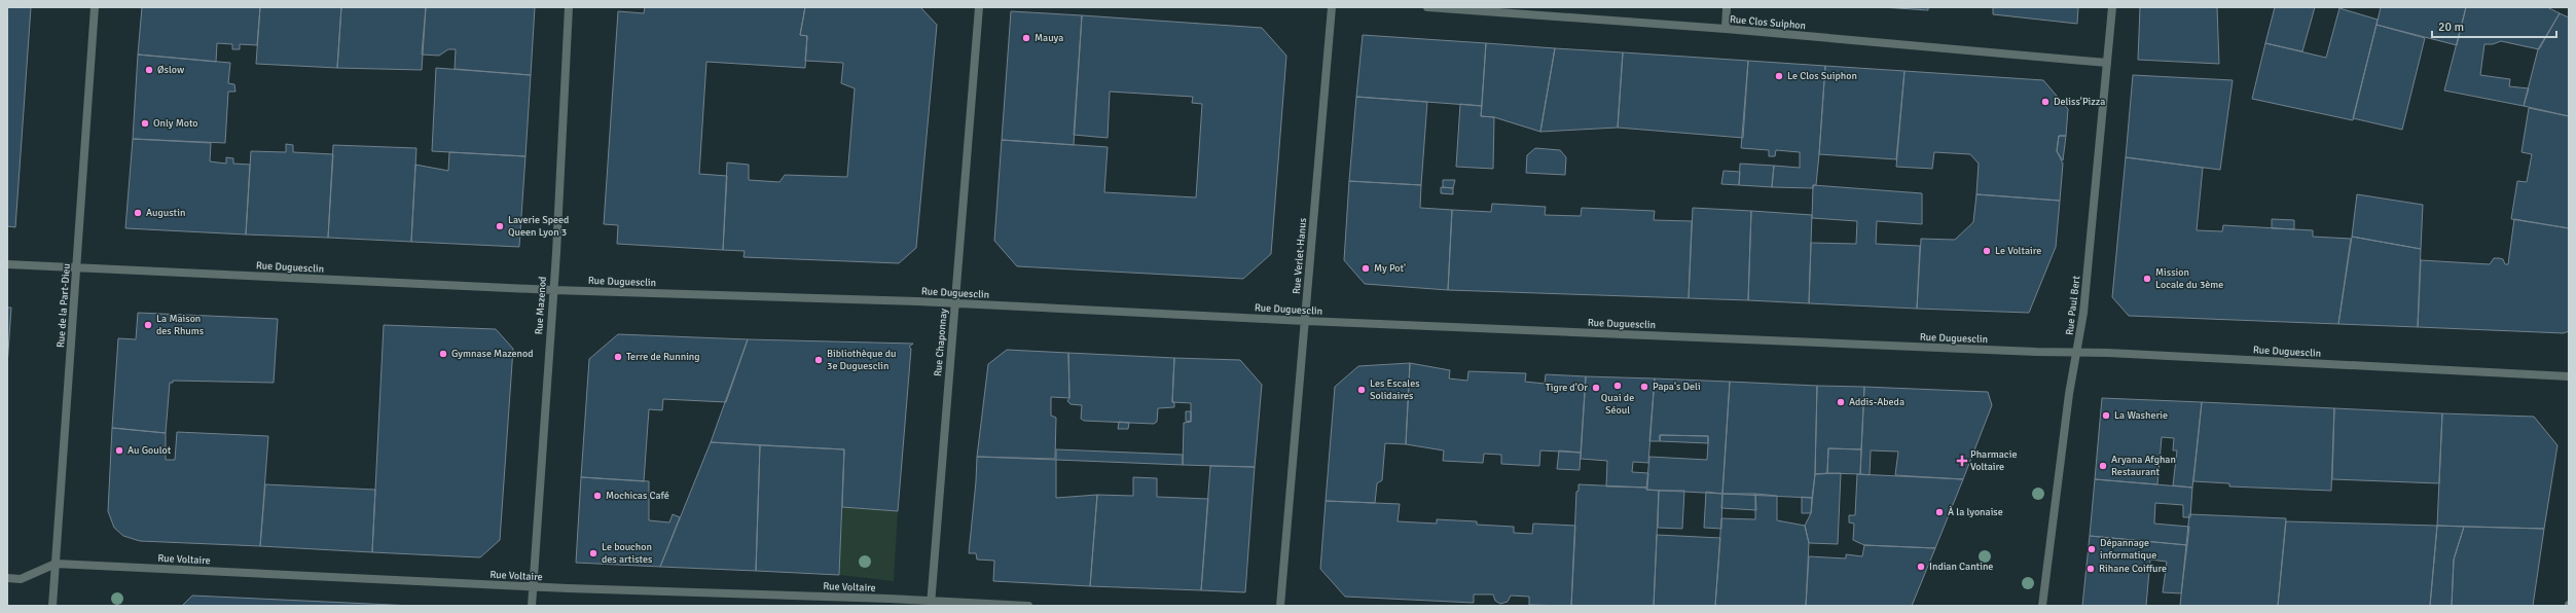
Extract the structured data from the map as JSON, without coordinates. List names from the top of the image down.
{
  "streets": {
    "street": [
      "Rue Clos Suiphon",
      "Rue Verlet-Hanus",
      "Rue Duguesclin",
      "Rue de la Part-Dieu",
      "Rue Mazenod",
      "Rue Paul Bert",
      "Rue Chaponnay",
      "Rue Voltaire"
    ]
  },
  "crossings": [
    ["Rue Clos Suiphon", "Rue Paul Bert"],
    ["Rue Verlet-Hanus", "Rue Duguesclin"],
    ["Rue Duguesclin", "Rue de la Part-Dieu"],
    ["Rue Duguesclin", "Rue Mazenod"],
    ["Rue Duguesclin", "Rue Paul Bert"],
    ["Rue Duguesclin", "Rue Chaponnay"],
    ["Rue de la Part-Dieu", "Rue Voltaire"],
    ["Rue Mazenod", "Rue Voltaire"],
    ["Rue Chaponnay", "Rue Voltaire"]
  ],
  "places": {
    "other": [
      "Mauya",
      "Øslow",
      "Le Clos Suiphon",
      "Deliss'Pizza",
      "Only Moto",
      "Augustin",
      "Laverie Speed Queen Lyon 3",
      "Le Voltaire",
      "My Pot'",
      "Mission Locale du 3ème",
      "La Maison des Rhums",
      "Gymnase Mazenod",
      "Terre de Running",
      "Bibliothèque du 3e Duguesclin",
      "Quai de Séoul",
      "Papa's Deli",
      "Tigre d'Or",
      "Les Escales Solidaires",
      "Addis-Abeda",
      "La Washerie",
      "Au Goulot",
      "Aryana Afghan Restaurant",
      "Mochicas Café",
      "À la lyonaise",
      "Dépannage informatique",
      "Le bouchon des artistes",
      "Indian Cantine",
      "Rihane Coiffure"
    ],
    "health": ["Pharmacie Voltaire"]
  },
  "scale_bar": "20 m"
}
